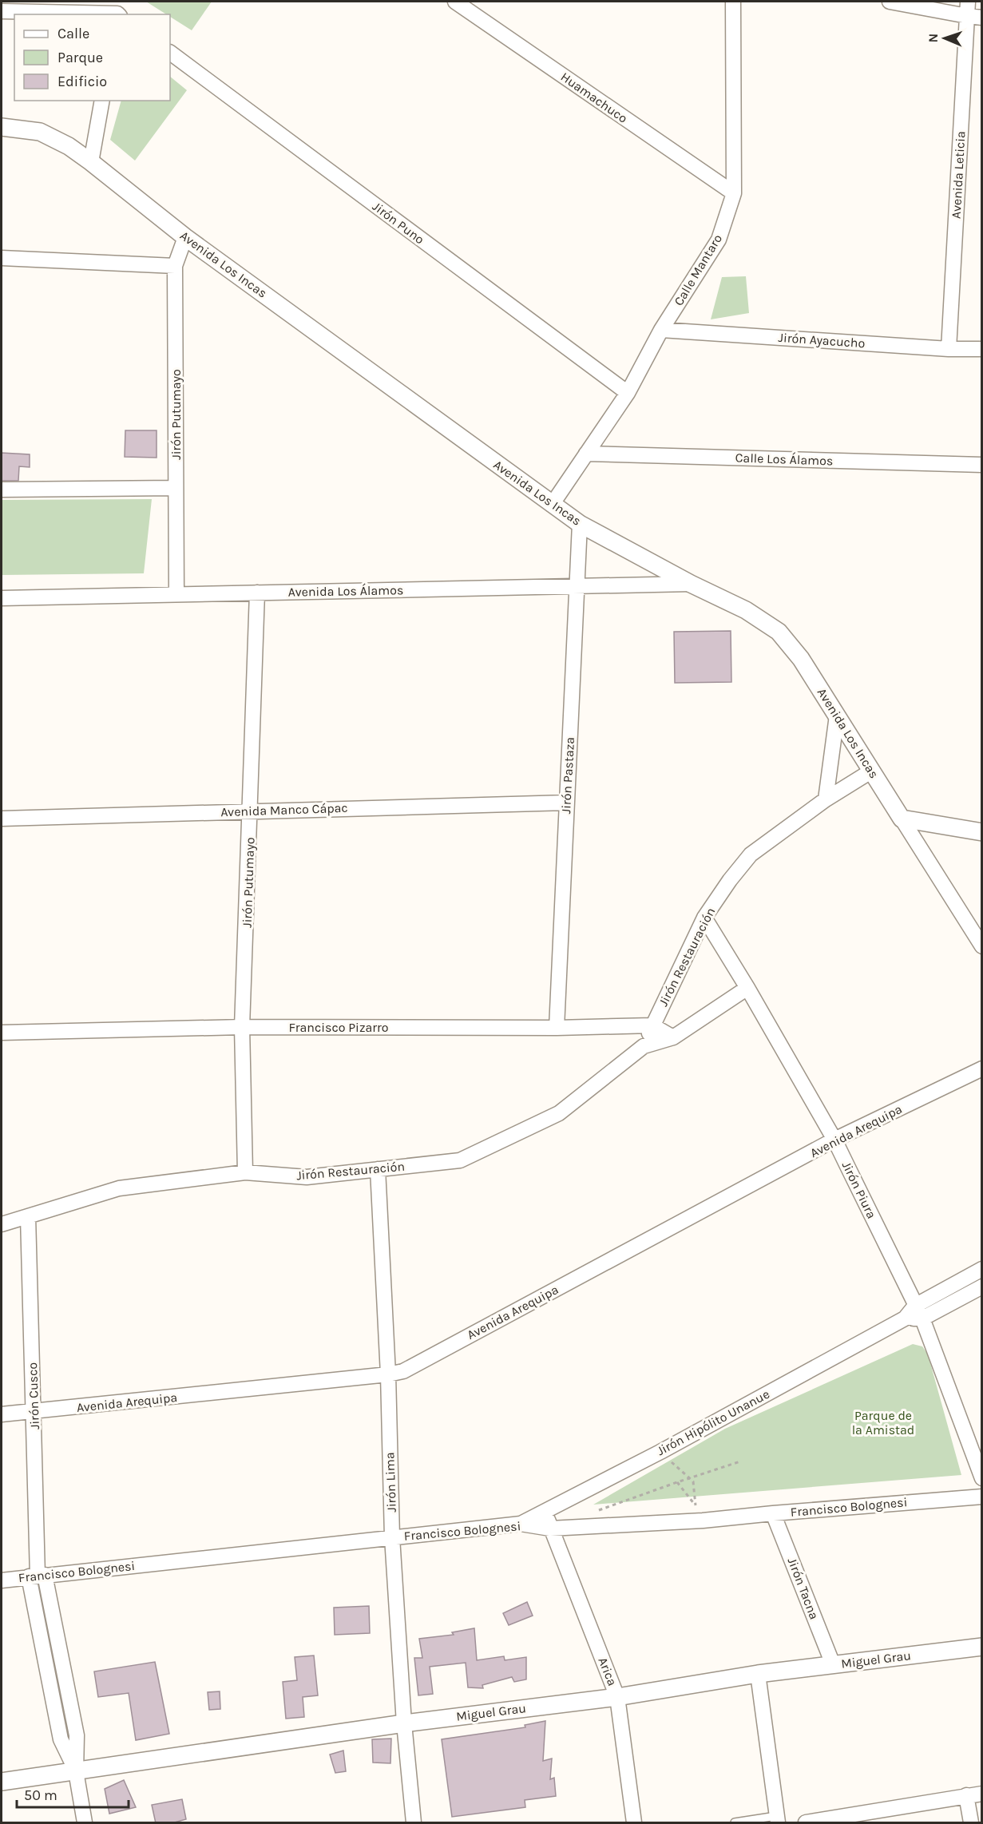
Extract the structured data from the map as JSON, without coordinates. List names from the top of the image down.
{
  "streets": {
    "street": [
      "Huamachuco",
      "Avenida Leticia",
      "Jirón Puno",
      "Avenida Los Incas",
      "Calle Mantaro",
      "Jirón Ayacucho",
      "Jirón Putumayo",
      "Calle Los Álamos",
      "Avenida Los Álamos",
      "Jirón Pastaza",
      "Avenida Manco Cápac",
      "Jirón Restauración",
      "Francisco Pizarro",
      "Avenida Arequipa",
      "Jirón Piura",
      "Jirón Cusco",
      "Jirón Hipólito Unanue",
      "Jirón Lima",
      "Francisco Bolognesi",
      "Jirón Tacna",
      "Miguel Grau",
      "Arica"
    ]
  },
  "crossings": [
    ["Huamachuco", "Calle Mantaro"],
    ["Avenida Leticia", "Jirón Ayacucho"],
    ["Jirón Puno", "Calle Mantaro"],
    ["Avenida Los Incas", "Calle Mantaro"],
    ["Avenida Los Incas", "Jirón Putumayo"],
    ["Avenida Los Incas", "Avenida Los Álamos"],
    ["Avenida Los Incas", "Jirón Pastaza"],
    ["Avenida Los Incas", "Jirón Restauración"],
    ["Calle Mantaro", "Jirón Ayacucho"],
    ["Calle Mantaro", "Calle Los Álamos"],
    ["Jirón Putumayo", "Avenida Los Álamos"],
    ["Jirón Putumayo", "Avenida Manco Cápac"],
    ["Jirón Putumayo", "Jirón Restauración"],
    ["Jirón Putumayo", "Francisco Pizarro"],
    ["Avenida Los Álamos", "Jirón Pastaza"],
    ["Jirón Pastaza", "Avenida Manco Cápac"],
    ["Jirón Pastaza", "Francisco Pizarro"],
    ["Jirón Restauración", "Francisco Pizarro"],
    ["Jirón Restauración", "Jirón Piura"],
    ["Jirón Restauración", "Jirón Cusco"],
    ["Jirón Restauración", "Jirón Lima"],
    ["Avenida Arequipa", "Jirón Piura"],
    ["Avenida Arequipa", "Jirón Cusco"],
    ["Avenida Arequipa", "Jirón Lima"],
    ["Jirón Piura", "Jirón Hipólito Unanue"],
    ["Jirón Cusco", "Francisco Bolognesi"],
    ["Jirón Cusco", "Miguel Grau"],
    ["Jirón Hipólito Unanue", "Francisco Bolognesi"],
    ["Jirón Hipólito Unanue", "Arica"],
    ["Jirón Lima", "Francisco Bolognesi"],
    ["Jirón Lima", "Miguel Grau"],
    ["Francisco Bolognesi", "Jirón Tacna"],
    ["Francisco Bolognesi", "Arica"],
    ["Jirón Tacna", "Miguel Grau"],
    ["Miguel Grau", "Arica"]
  ],
  "parks": ["Parque de la Amistad"],
  "legend": ["Calle", "Parque", "Edificio"],
  "scale_bar": "50 m",
  "north": "left"
}
